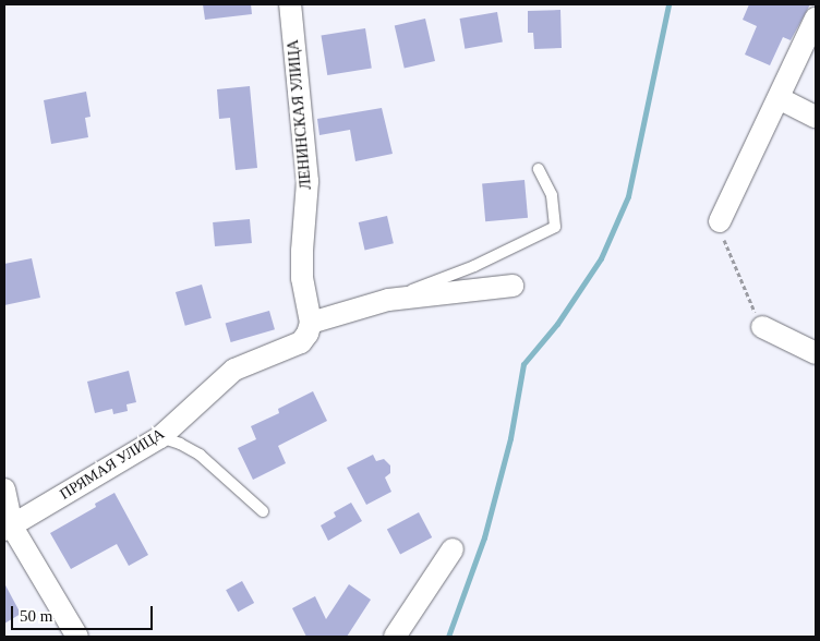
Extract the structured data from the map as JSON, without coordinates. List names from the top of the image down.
{
  "streets": {
    "street": ["ЛЕНИНСКАЯ УЛИЦА", "ПРЯМАЯ УЛИЦА"]
  },
  "crossings": [
    ["ЛЕНИНСКАЯ УЛИЦА", "ПРЯМАЯ УЛИЦА"]
  ],
  "scale_bar": "50 m"
}
